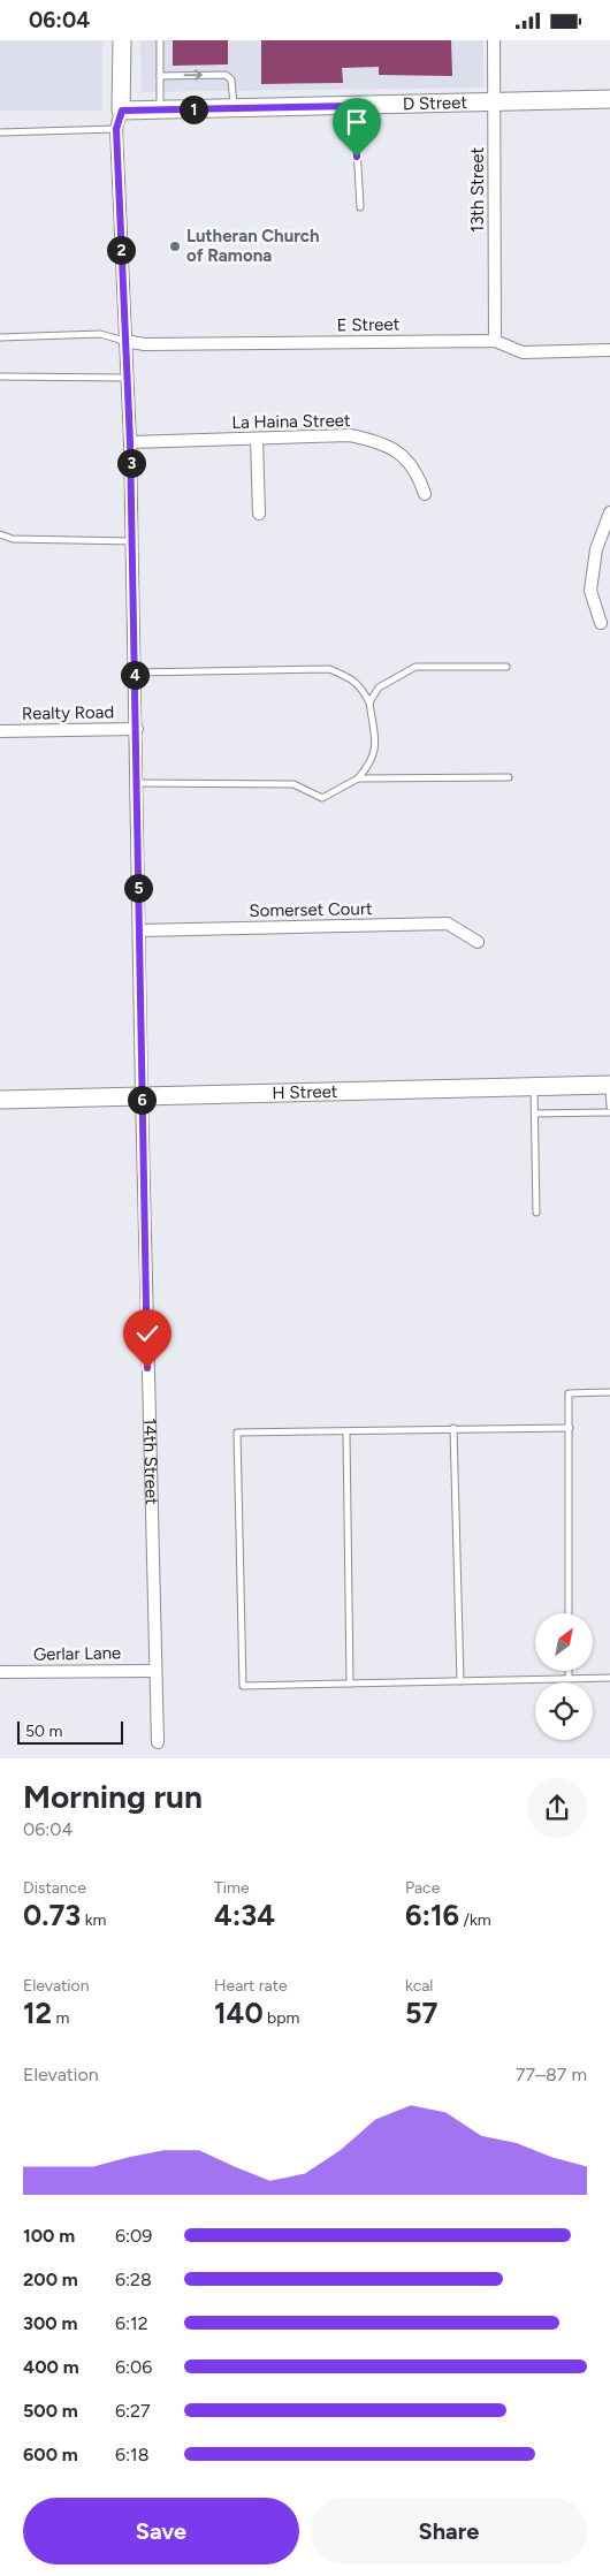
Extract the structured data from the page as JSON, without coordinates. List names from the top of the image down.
{
  "streets": {
    "street": [
      "D Street",
      "13th Street",
      "E Street",
      "La Haina Street",
      "Realty Road",
      "Somerset Court",
      "H Street",
      "14th Street",
      "Gerlar Lane"
    ]
  },
  "crossings": [
    ["D Street", "13th Street"],
    ["D Street", "14th Street"],
    ["13th Street", "E Street"],
    ["E Street", "14th Street"],
    ["La Haina Street", "14th Street"],
    ["Realty Road", "14th Street"],
    ["Somerset Court", "14th Street"],
    ["H Street", "14th Street"],
    ["14th Street", "Gerlar Lane"]
  ],
  "places": ["Lutheran Church of Ramona"],
  "scale_bar": "50 m",
  "north": "top right",
  "page": {
    "status": "06:04",
    "pins": [
      "1",
      "2",
      "3",
      "4",
      "5",
      "6"
    ],
    "scale": "50 m",
    "heading": ["Morning run", "06:04"],
    "stats": [
      ["Distance", "0.73 km"],
      ["Time", "4:34"],
      ["Pace", "6:16 /km"],
      ["Elevation", "12 m"],
      ["Heart rate", "140 bpm"],
      ["kcal", "57"]
    ],
    "chart": ["Elevation", "77–87 m"],
    "list": [
      {
        "name": "100 m",
        "note": "6:09"
      },
      {
        "name": "200 m",
        "note": "6:28"
      },
      {
        "name": "300 m",
        "note": "6:12"
      },
      {
        "name": "400 m",
        "note": "6:06"
      },
      {
        "name": "500 m",
        "note": "6:27"
      },
      {
        "name": "600 m",
        "note": "6:18"
      }
    ],
    "buttons": ["Save", "Share"]
  }
}
